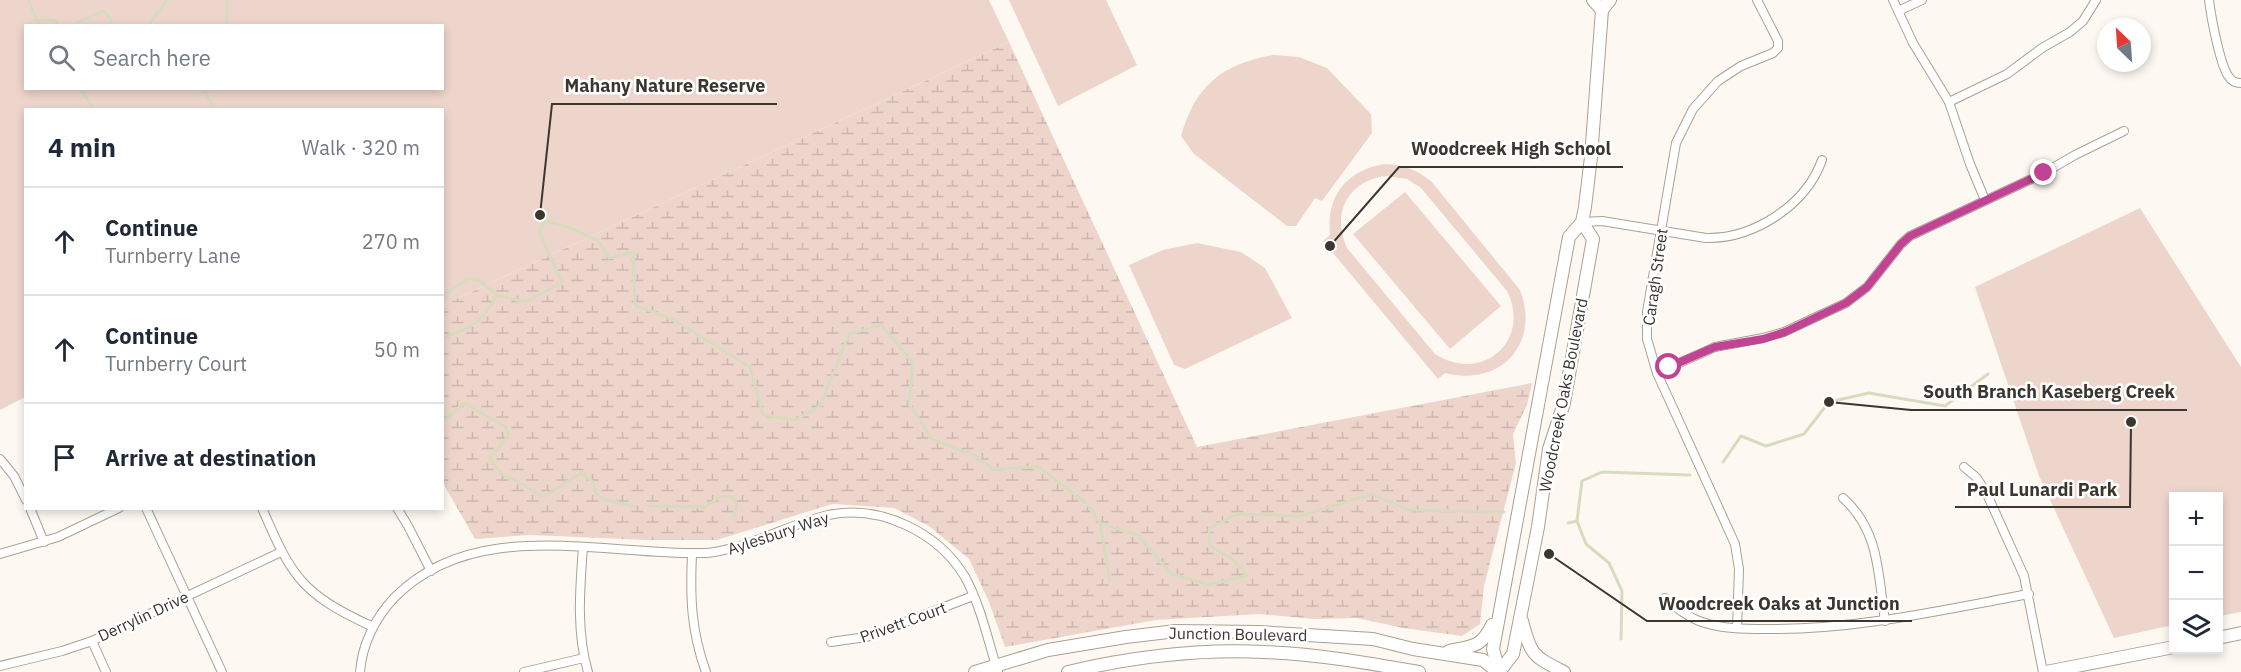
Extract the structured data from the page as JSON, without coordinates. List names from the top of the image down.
{
  "streets": {
    "main road": ["Woodcreek Oaks Boulevard", "Junction Boulevard"],
    "street": [
      "Caragh Street",
      "Aylesbury Way",
      "Derrylin Drive",
      "Privett Court"
    ]
  },
  "crossings": [
    ["Woodcreek Oaks Boulevard", "Junction Boulevard"],
    ["Aylesbury Way", "Privett Court"],
    ["Aylesbury Way", "Junction Boulevard"]
  ],
  "places": [
    "Mahany Nature Reserve",
    "Woodcreek High School",
    "South Branch Kaseberg Creek",
    "Paul Lunardi Park",
    "Woodcreek Oaks at Junction"
  ],
  "north": "top left",
  "page": {
    "search": "Search here",
    "heading": ["4 min", "Walk · 320 m"],
    "list": [
      ["Continue", "Turnberry Lane", "270 m"],
      ["Continue", "Turnberry Court", "50 m"],
      "Arrive at destination"
    ],
    "map_buttons": ["+", "−"]
  }
}
